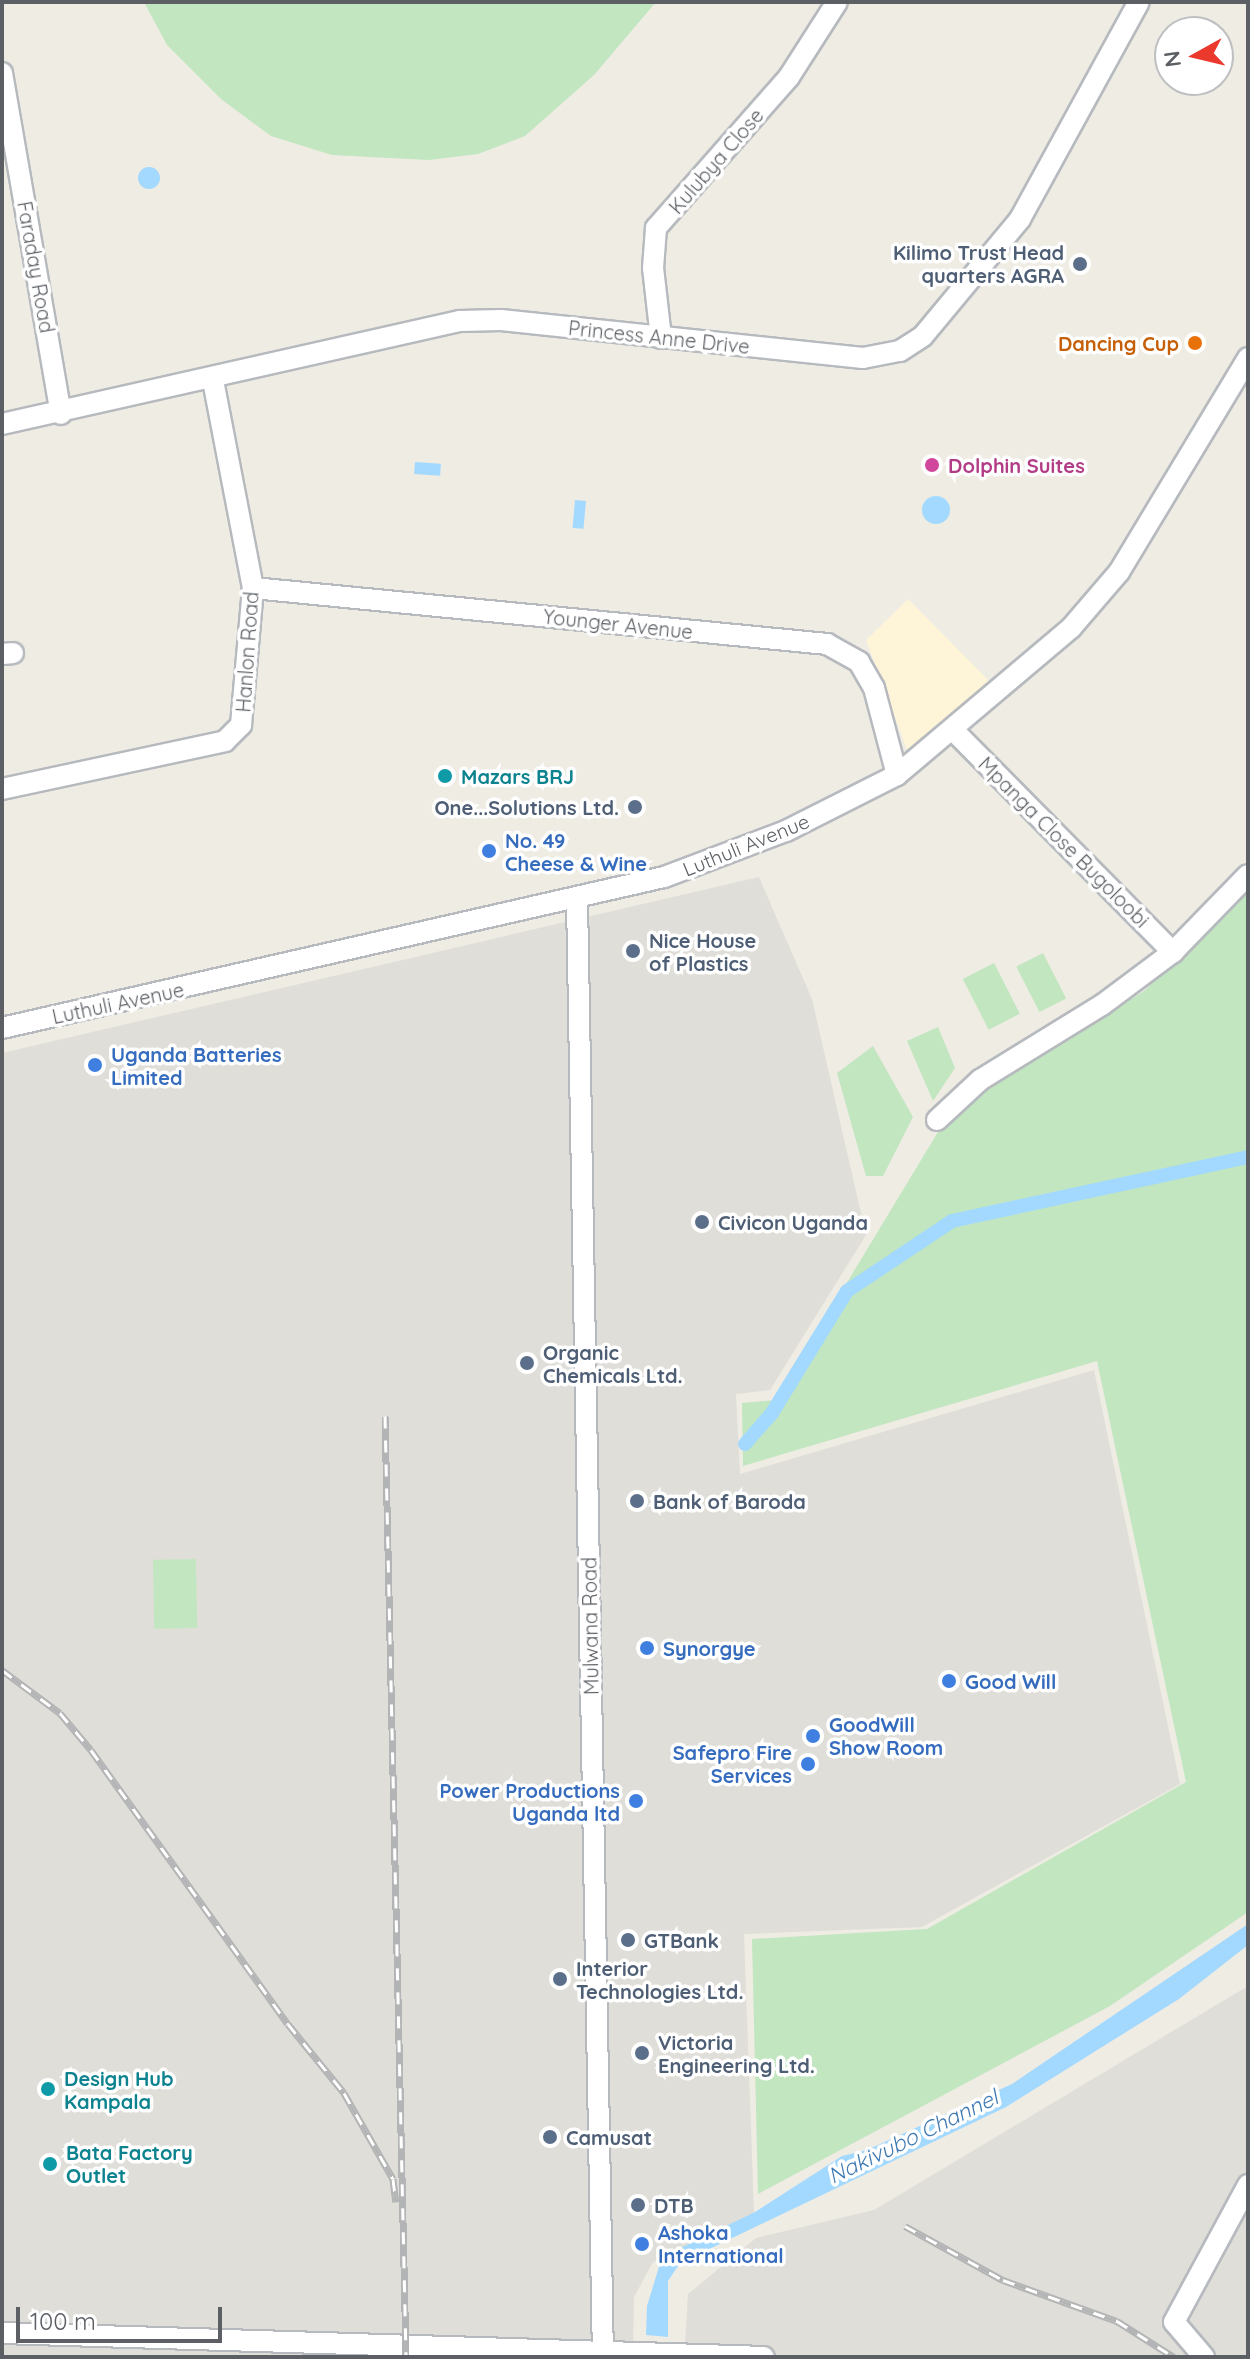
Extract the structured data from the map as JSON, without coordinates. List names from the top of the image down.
{
  "streets": {
    "street": [
      "Kulubya Close",
      "Faraday Road",
      "Princess Anne Drive",
      "Younger Avenue",
      "Hanlon Road",
      "Mpanga Close Bugoloobi",
      "Luthuli Avenue",
      "Mulwana Road"
    ]
  },
  "crossings": [
    ["Kulubya Close", "Princess Anne Drive"],
    ["Faraday Road", "Princess Anne Drive"],
    ["Princess Anne Drive", "Hanlon Road"],
    ["Younger Avenue", "Hanlon Road"],
    ["Younger Avenue", "Luthuli Avenue"],
    ["Mpanga Close Bugoloobi", "Luthuli Avenue"],
    ["Luthuli Avenue", "Mulwana Road"]
  ],
  "water": ["Nakivubo Channel"],
  "places": [
    "Kilimo Trust Head quarters AGRA",
    "Dancing Cup",
    "Dolphin Suites",
    "Mazars BRJ",
    "One...Solutions Ltd.",
    "No. 49 Cheese & Wine",
    "Nice House of Plastics",
    "Uganda Batteries Limited",
    "Civicon Uganda",
    "Organic Chemicals Ltd.",
    "Bank of Baroda",
    "Synorgye",
    "Good Will",
    "GoodWill Show Room",
    "Safepro Fire Services",
    "Power Productions Uganda ltd",
    "GTBank",
    "Interior Technologies Ltd.",
    "Victoria Engineering Ltd.",
    "Design Hub Kampala",
    "Camusat",
    "Bata Factory Outlet",
    "DTB",
    "Ashoka International"
  ],
  "scale_bar": "100 m",
  "north": "left"
}
